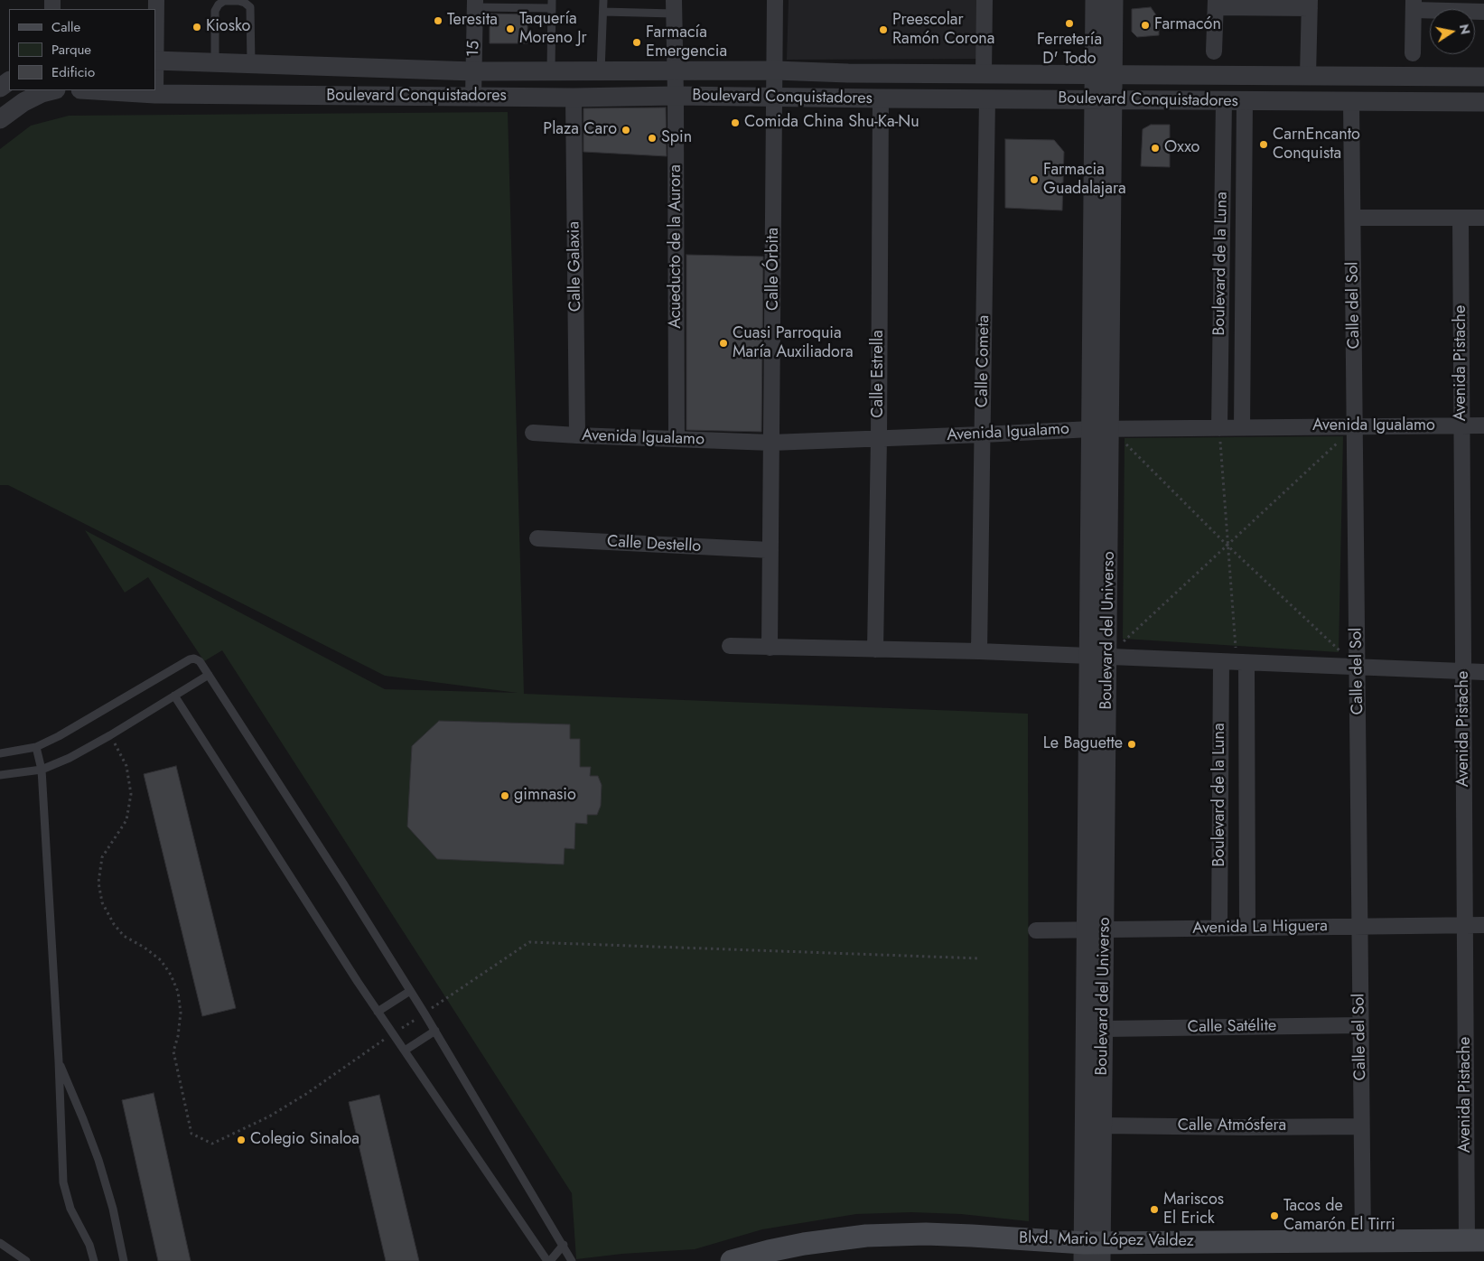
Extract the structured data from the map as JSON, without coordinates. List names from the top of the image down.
{
  "streets": {
    "main road": ["Blvd. Mario López Valdez"],
    "street": [
      "15",
      "Boulevard Conquistadores",
      "Acueducto de la Aurora",
      "Boulevard de la Luna",
      "Calle Galaxia",
      "Calle Órbita",
      "Calle del Sol",
      "Calle Cometa",
      "Avenida Pistache",
      "Calle Estrella",
      "Avenida Igualamo",
      "Calle Destello",
      "Boulevard del Universo",
      "Avenida La Higuera",
      "Calle Satélite",
      "Calle Atmósfera"
    ]
  },
  "crossings": [
    ["15", "Boulevard Conquistadores"],
    ["Boulevard Conquistadores", "Acueducto de la Aurora"],
    ["Boulevard Conquistadores", "Boulevard de la Luna"],
    ["Boulevard Conquistadores", "Calle Galaxia"],
    ["Boulevard Conquistadores", "Calle Órbita"],
    ["Boulevard Conquistadores", "Calle del Sol"],
    ["Boulevard Conquistadores", "Calle Cometa"],
    ["Boulevard Conquistadores", "Calle Estrella"],
    ["Boulevard Conquistadores", "Boulevard del Universo"],
    ["Acueducto de la Aurora", "Avenida Igualamo"],
    ["Boulevard de la Luna", "Avenida Igualamo"],
    ["Boulevard de la Luna", "Avenida La Higuera"],
    ["Calle Galaxia", "Avenida Igualamo"],
    ["Calle Órbita", "Avenida Igualamo"],
    ["Calle Órbita", "Calle Destello"],
    ["Calle del Sol", "Avenida Igualamo"],
    ["Calle del Sol", "Avenida La Higuera"],
    ["Calle del Sol", "Calle Satélite"],
    ["Calle del Sol", "Calle Atmósfera"],
    ["Calle del Sol", "Blvd. Mario López Valdez"],
    ["Calle Cometa", "Avenida Igualamo"],
    ["Avenida Pistache", "Avenida Igualamo"],
    ["Avenida Pistache", "Avenida La Higuera"],
    ["Avenida Pistache", "Blvd. Mario López Valdez"],
    ["Calle Estrella", "Avenida Igualamo"],
    ["Avenida Igualamo", "Boulevard del Universo"],
    ["Boulevard del Universo", "Avenida La Higuera"],
    ["Boulevard del Universo", "Calle Satélite"],
    ["Boulevard del Universo", "Calle Atmósfera"],
    ["Boulevard del Universo", "Blvd. Mario López Valdez"]
  ],
  "places": [
    "Teresita",
    "Ferretería D' Todo",
    "Farmacón",
    "Kiosko",
    "Taquería Moreno Jr",
    "Preescolar Ramón Corona",
    "Farmacía Emergencia",
    "Comida China Shu-Ka-Nu",
    "Plaza Caro",
    "Spin",
    "CarnEncanto Conquista",
    "Oxxo",
    "Farmacia Guadalajara",
    "Cuasi Parroquia María Auxiliadora",
    "Le Baguette",
    "gimnasio",
    "Colegio Sinaloa",
    "Mariscos El Erick",
    "Tacos de Camarón El Tirri"
  ],
  "legend": ["Calle", "Parque", "Edificio"],
  "north": "right"
}
